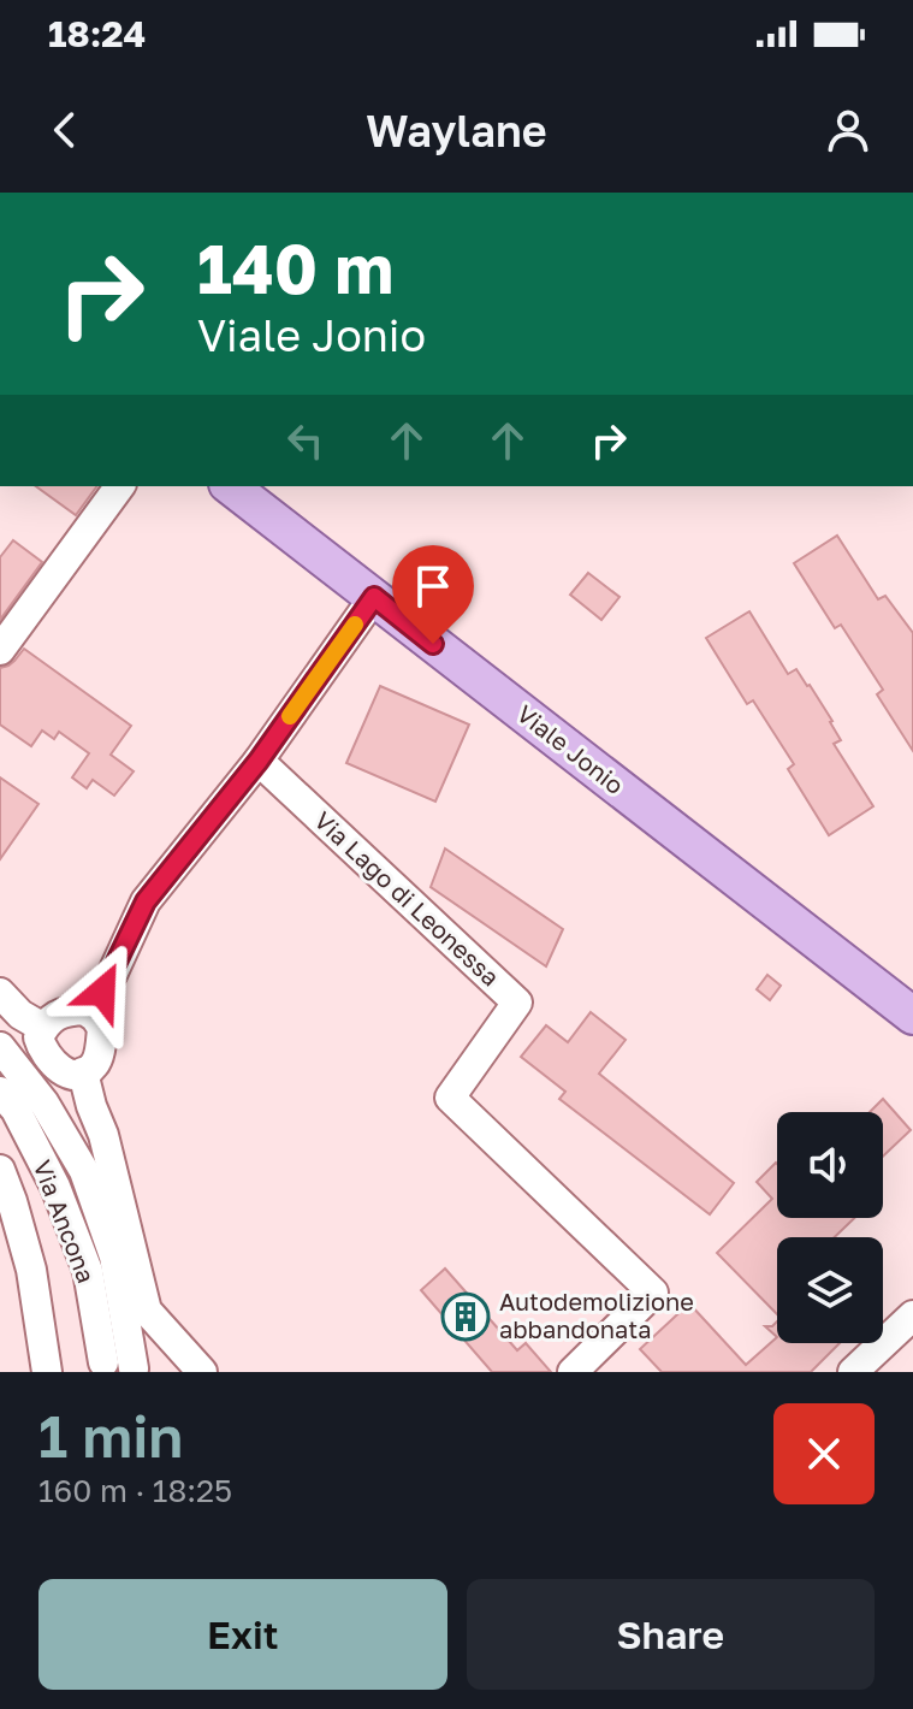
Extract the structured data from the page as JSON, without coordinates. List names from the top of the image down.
{
  "streets": {
    "main road": ["Viale Jonio"],
    "street": ["Via Lago di Leonessa", "Via Ancona"]
  },
  "places": {
    "building": ["Autodemolizione abbandonata"]
  },
  "page": {
    "status": "18:24",
    "header": "Waylane",
    "turn": ["140 m", "Viale Jonio"],
    "heading": ["1 min", "160 m · 18:25"],
    "buttons": ["Exit", "Share"]
  }
}
